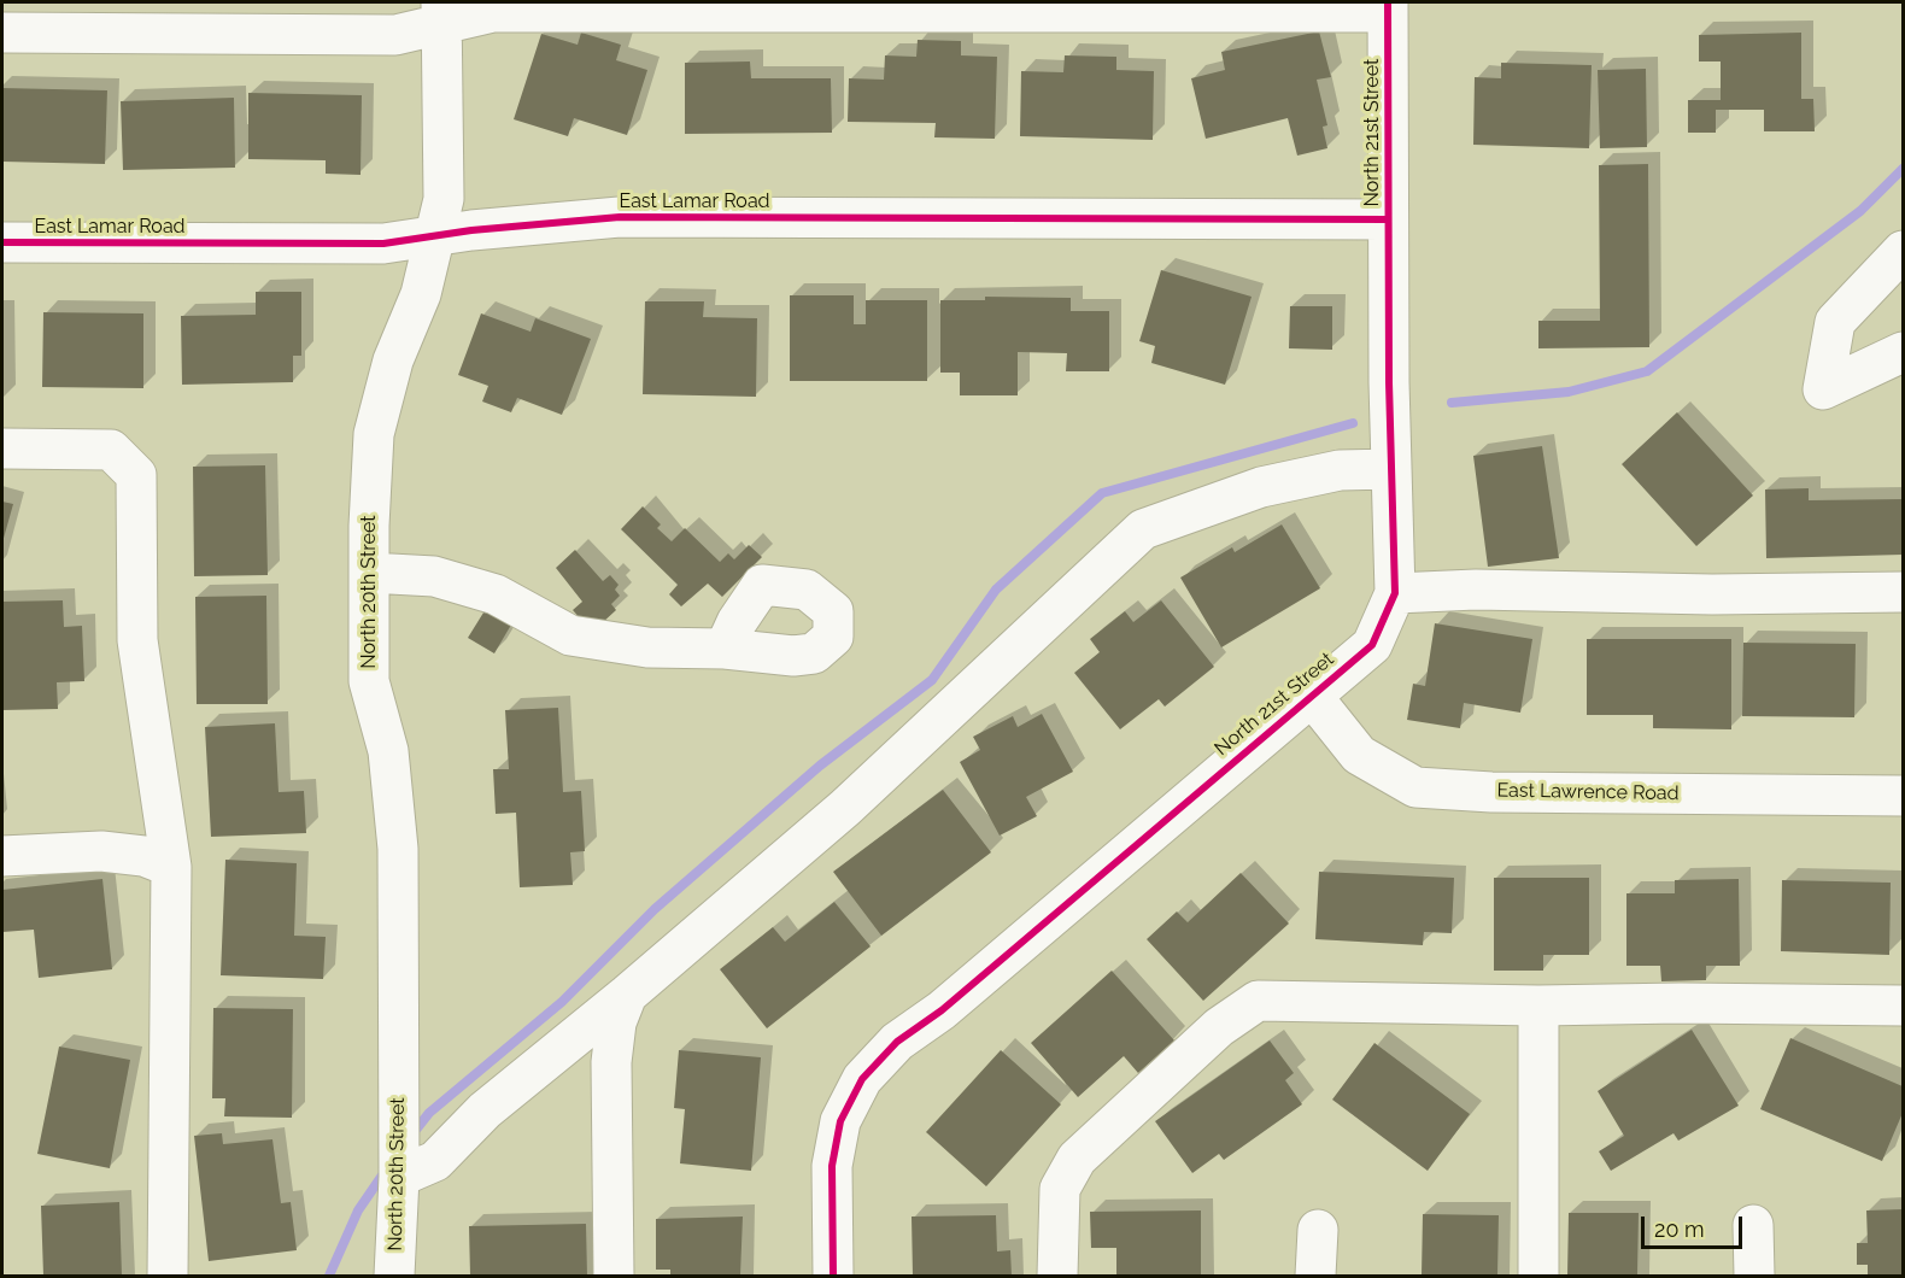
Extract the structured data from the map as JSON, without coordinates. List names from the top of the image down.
{
  "streets": {
    "street": [
      "North 21st Street",
      "East Lamar Road",
      "North 20th Street",
      "East Lawrence Road"
    ]
  },
  "crossings": [
    ["North 21st Street", "East Lamar Road"],
    ["North 21st Street", "East Lawrence Road"],
    ["East Lamar Road", "North 20th Street"]
  ],
  "scale_bar": "20 m"
}
